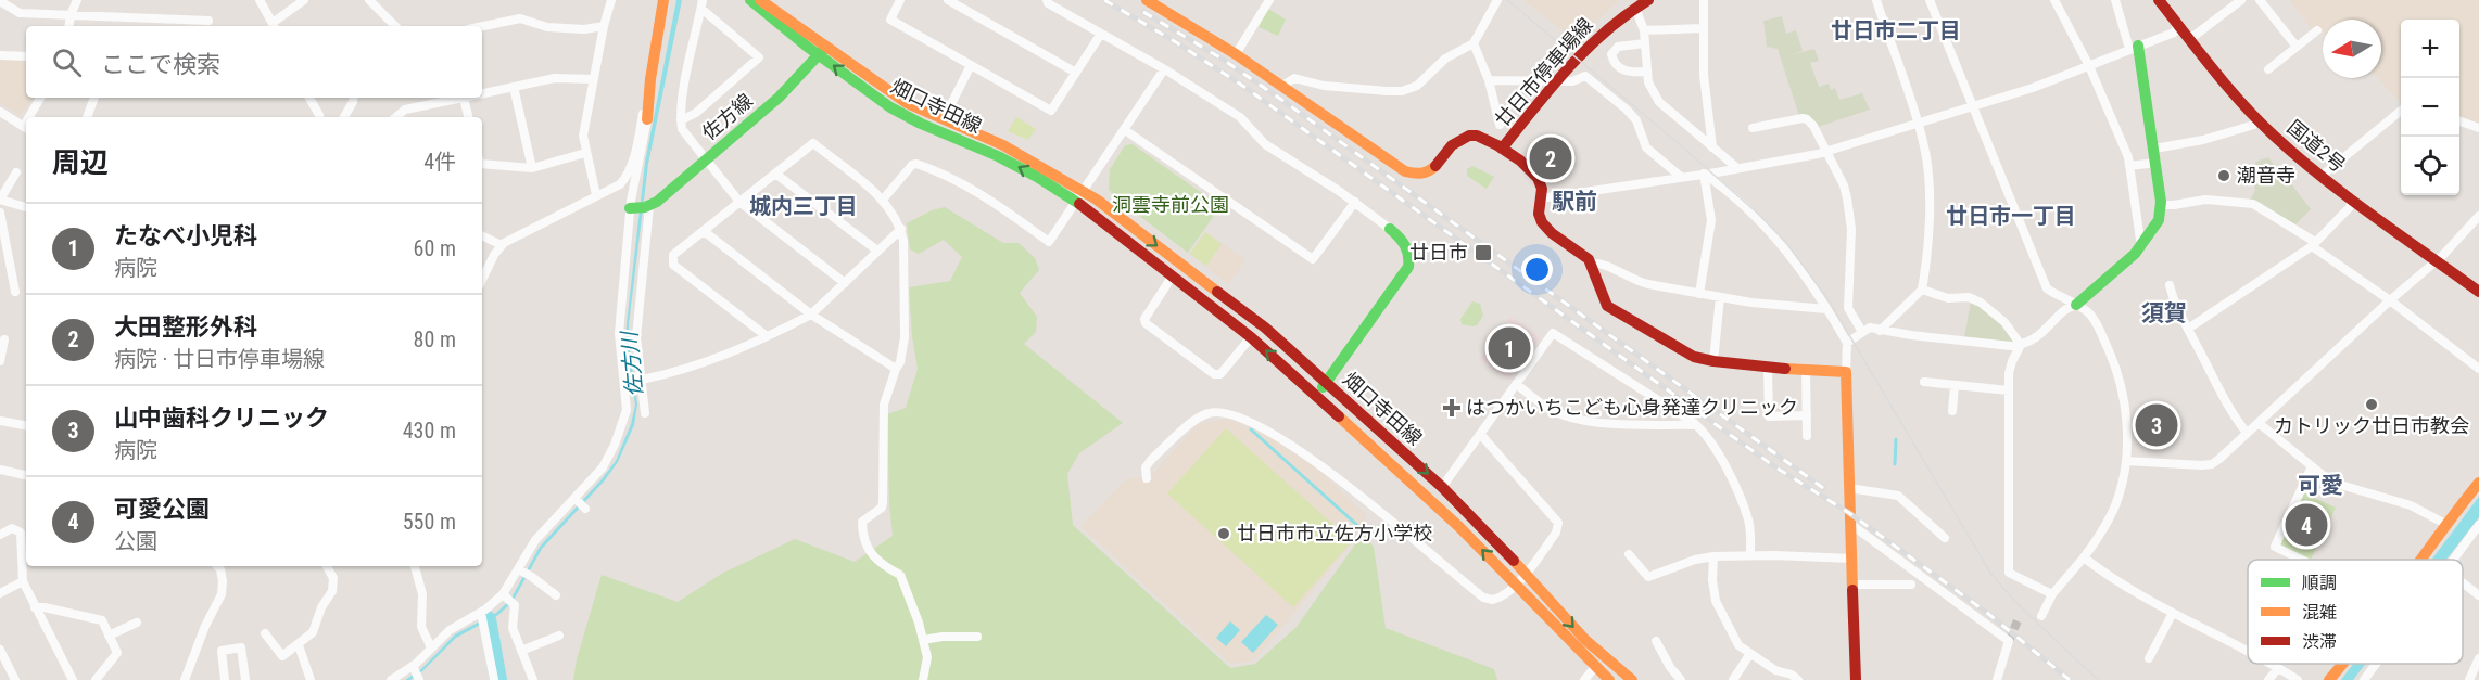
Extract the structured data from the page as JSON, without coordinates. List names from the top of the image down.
{
  "streets": {
    "main road": [
      "廿日市停車場線",
      "畑口寺田線",
      "佐方線",
      "国道2号"
    ]
  },
  "crossings": [
    ["畑口寺田線", "佐方線"]
  ],
  "districts": [
    "廿日市二丁目",
    "駅前",
    "城内三丁目",
    "廿日市一丁目",
    "須賀",
    "可愛"
  ],
  "water": ["佐方川"],
  "parks": ["洞雲寺前公園"],
  "places": {
    "other": ["潮音寺", "カトリック廿日市教会", "廿日市市立佐方小学校"],
    "transit": ["廿日市"],
    "health": ["はつかいちこども心身発達クリニック"]
  },
  "legend": ["順調", "混雑", "渋滞"],
  "north": "left",
  "page": {
    "map_buttons": ["+", "−"],
    "search": "ここで検索",
    "heading": ["周辺", "4件"],
    "pins": [
      "2",
      "1",
      "3",
      "4"
    ],
    "list": [
      {
        "mark": "1",
        "name": "たなべ小児科",
        "note": "病院",
        "value": "60 m"
      },
      {
        "mark": "2",
        "name": "大田整形外科",
        "note": "病院 · 廿日市停車場線",
        "value": "80 m"
      },
      {
        "mark": "3",
        "name": "山中歯科クリニック",
        "note": "病院",
        "value": "430 m"
      },
      {
        "mark": "4",
        "name": "可愛公園",
        "note": "公園",
        "value": "550 m"
      }
    ]
  }
}
